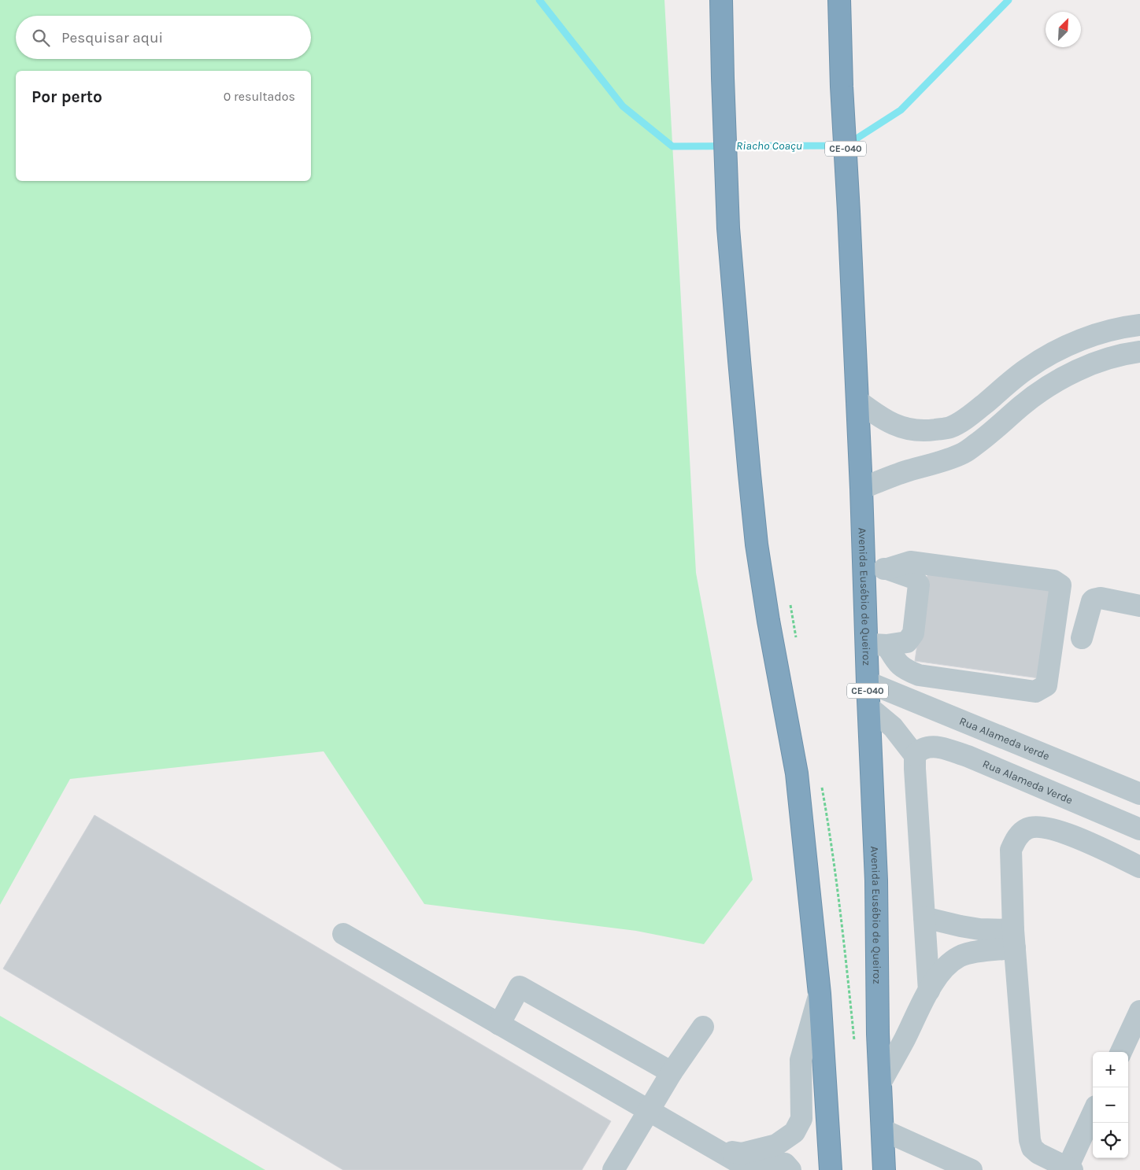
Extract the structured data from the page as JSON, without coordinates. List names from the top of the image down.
{
  "streets": {
    "highway": ["CE-040", "Avenida Eusébio de Queiroz"],
    "street": ["Rua Alameda verde", "Rua Alameda Verde"]
  },
  "crossings": [
    ["Avenida Eusébio de Queiroz", "Rua Alameda verde"]
  ],
  "water": ["Riacho Coaçu"],
  "north": "top right",
  "page": {
    "search": "Pesquisar aqui",
    "heading": ["Por perto", "0 resultados"],
    "map_buttons": ["+", "−"]
  }
}
